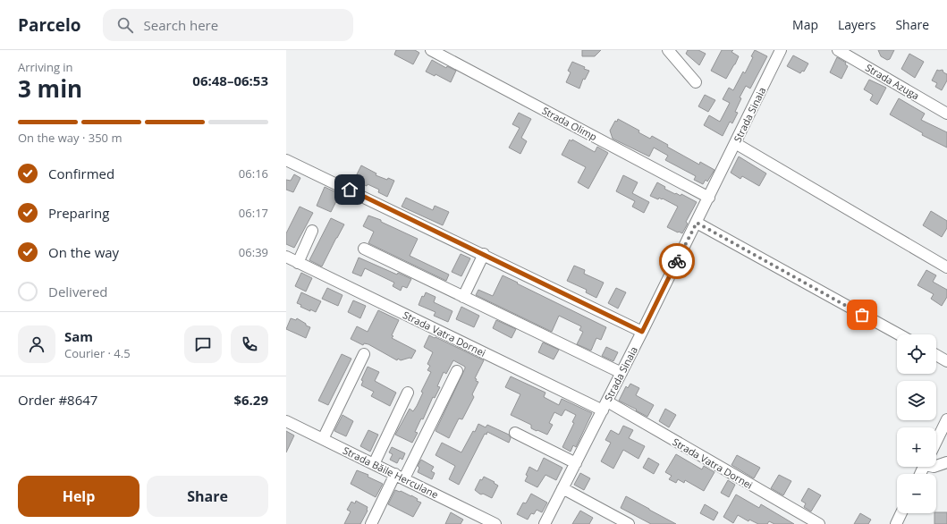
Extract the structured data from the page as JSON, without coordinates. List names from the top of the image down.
{
  "streets": {
    "street": [
      "Strada Azuga",
      "Strada Sinaia",
      "Strada Olimp",
      "Strada Vatra Dornei",
      "Strada Băile Herculane"
    ]
  },
  "crossings": [
    ["Strada Sinaia", "Strada Olimp"],
    ["Strada Sinaia", "Strada Vatra Dornei"]
  ],
  "page": {
    "header": "Parcelo",
    "search": "Search here",
    "nav": ["Map", "Layers", "Share"],
    "heading": ["3 min", "Arriving in", "06:48–06:53"],
    "panel": [
      "Sam",
      "Courier · 4.5",
      "Order #8647",
      "$6.29"
    ],
    "bar": "On the way · 350 m",
    "list": [
      ["Confirmed", "06:16"],
      ["Preparing", "06:17"],
      ["On the way", "06:39"],
      "Delivered"
    ],
    "map_buttons": ["+", "−"],
    "buttons": ["Help", "Share"]
  }
}
